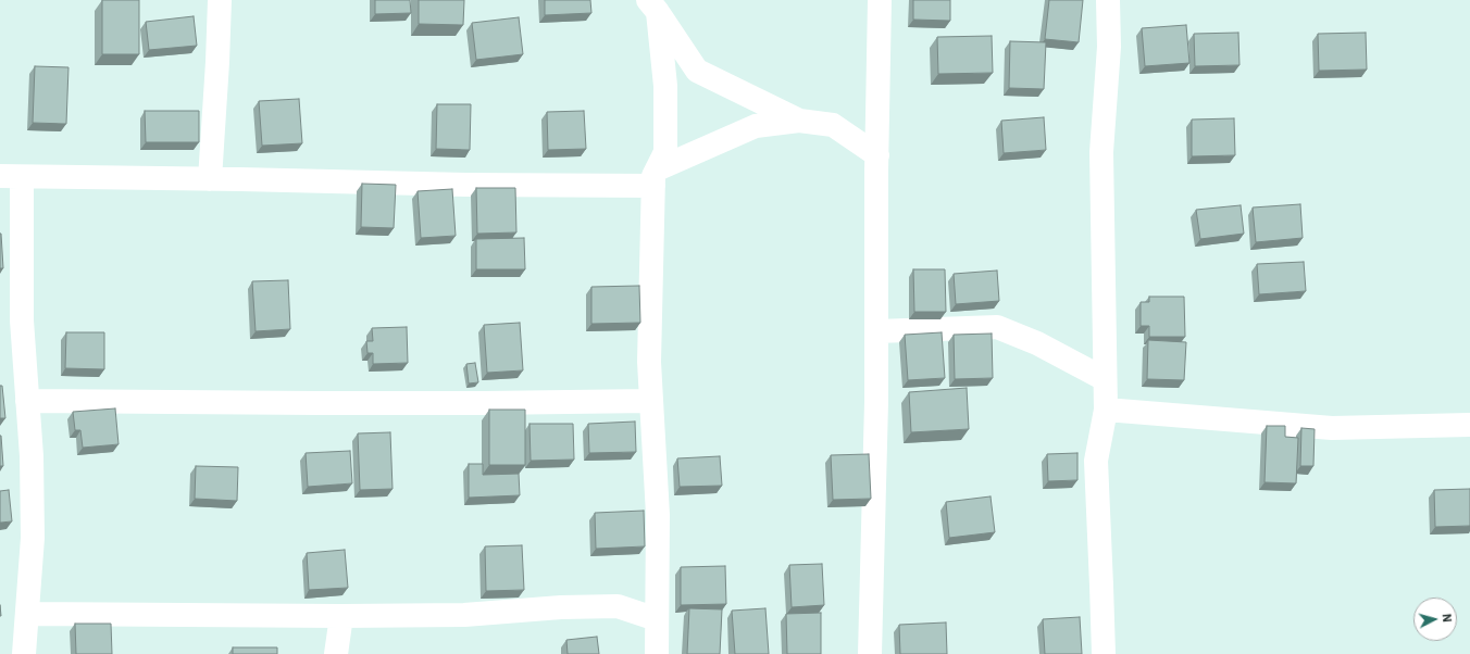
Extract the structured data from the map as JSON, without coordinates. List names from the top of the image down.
{
  "north": "right"
}
